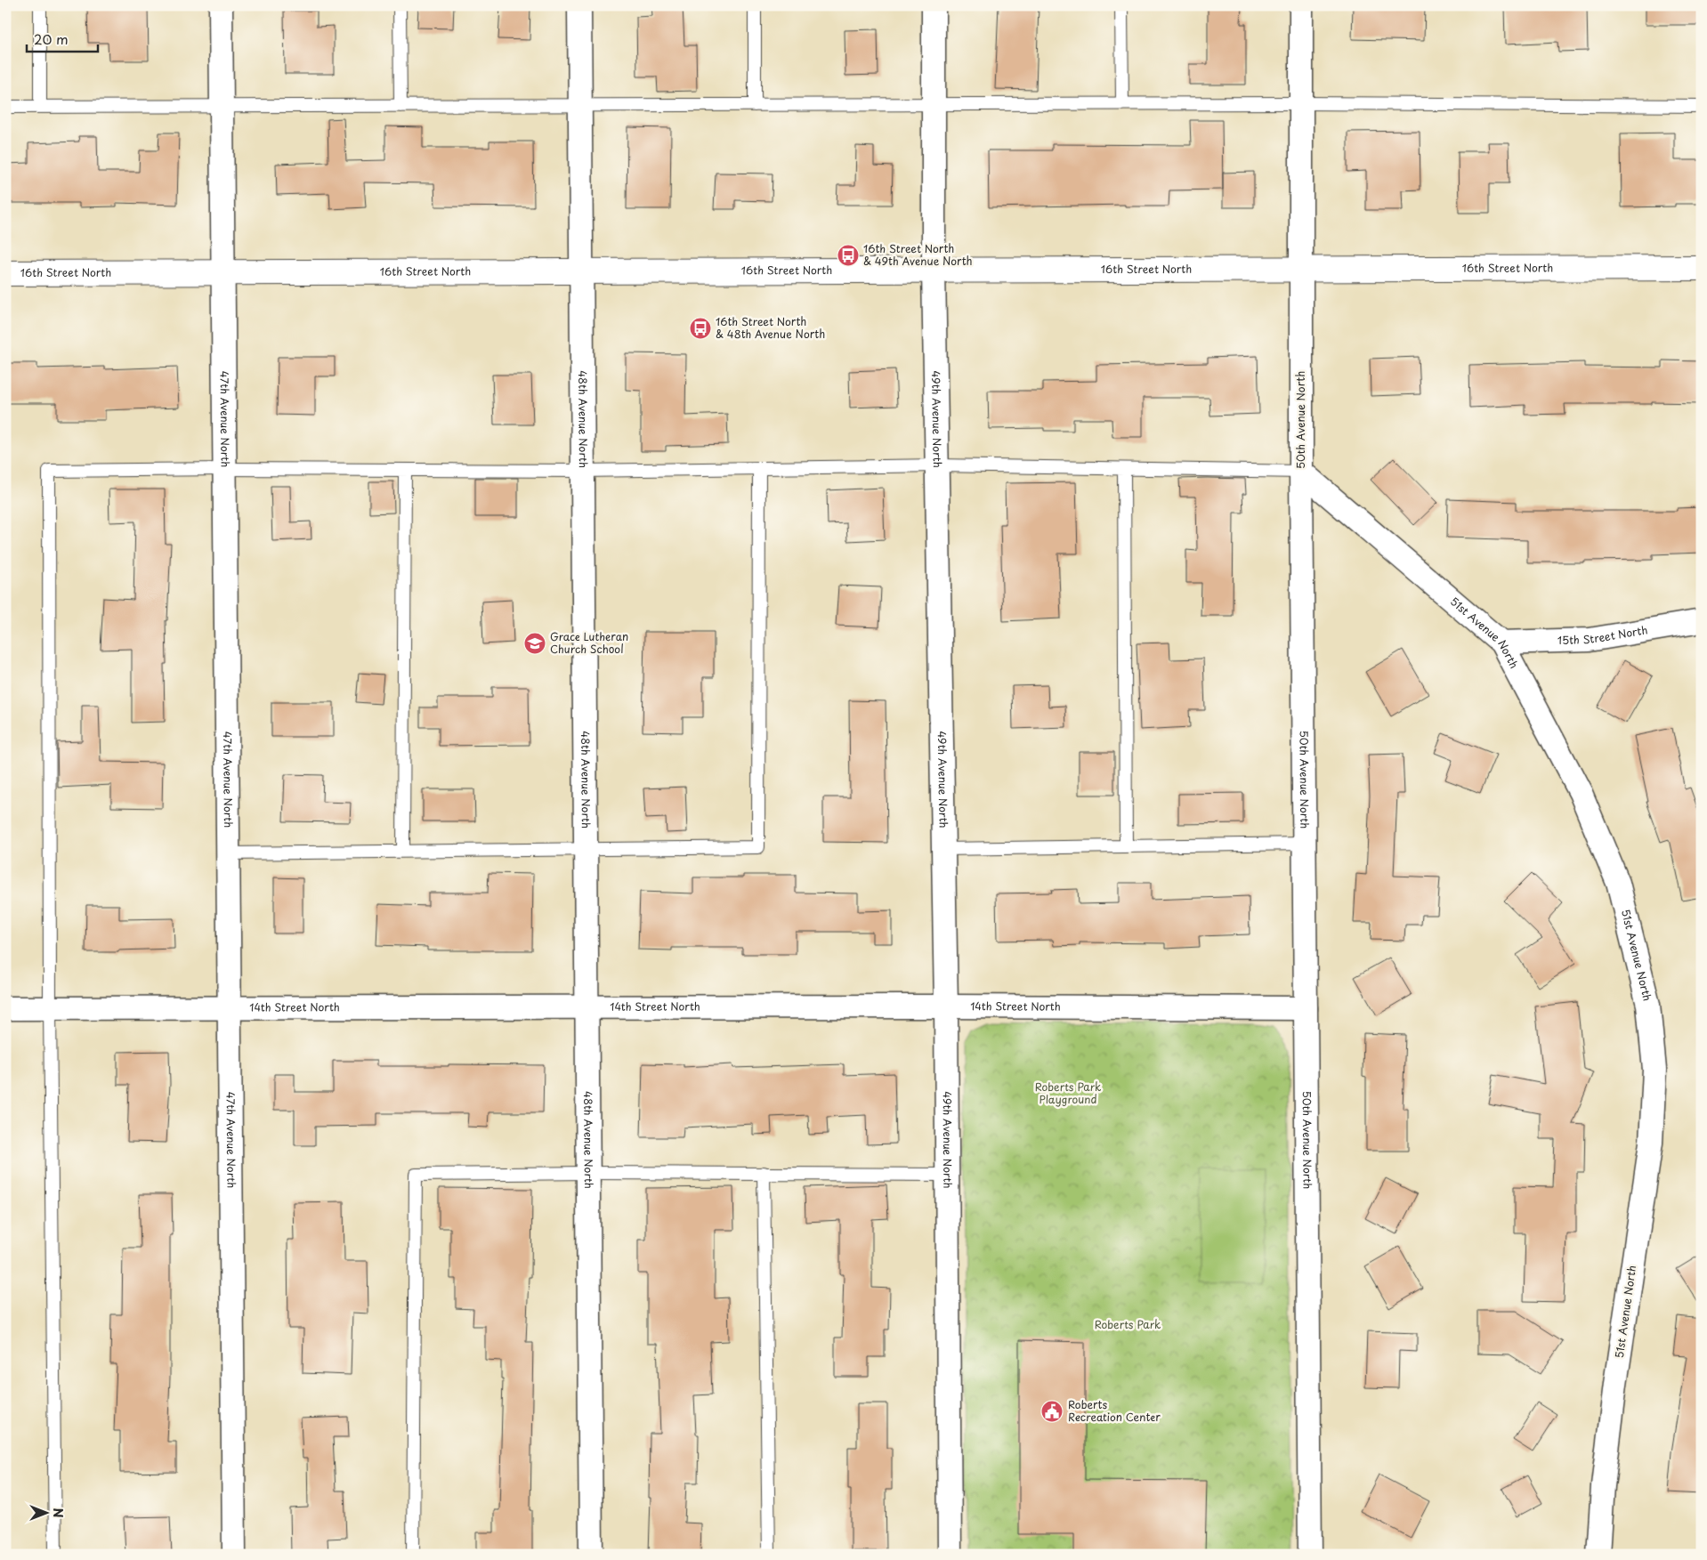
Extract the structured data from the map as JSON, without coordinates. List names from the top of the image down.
{
  "streets": {
    "street": [
      "16th Street North",
      "47th Avenue North",
      "48th Avenue North",
      "49th Avenue North",
      "50th Avenue North",
      "51st Avenue North",
      "15th Street North",
      "14th Street North"
    ]
  },
  "crossings": [
    ["16th Street North", "47th Avenue North"],
    ["16th Street North", "48th Avenue North"],
    ["16th Street North", "49th Avenue North"],
    ["16th Street North", "50th Avenue North"],
    ["47th Avenue North", "14th Street North"],
    ["48th Avenue North", "14th Street North"],
    ["49th Avenue North", "14th Street North"],
    ["50th Avenue North", "51st Avenue North"],
    ["50th Avenue North", "14th Street North"],
    ["51st Avenue North", "15th Street North"]
  ],
  "parks": ["Roberts Park Playground", "Roberts Park"],
  "places": {
    "bus stop": ["16th Street North & 49th Avenue North", "16th Street North & 48th Avenue North"],
    "school or university": ["Grace Lutheran Church School"],
    "public building": ["Roberts Recreation Center"]
  },
  "scale_bar": "20 m",
  "north": "right"
}
